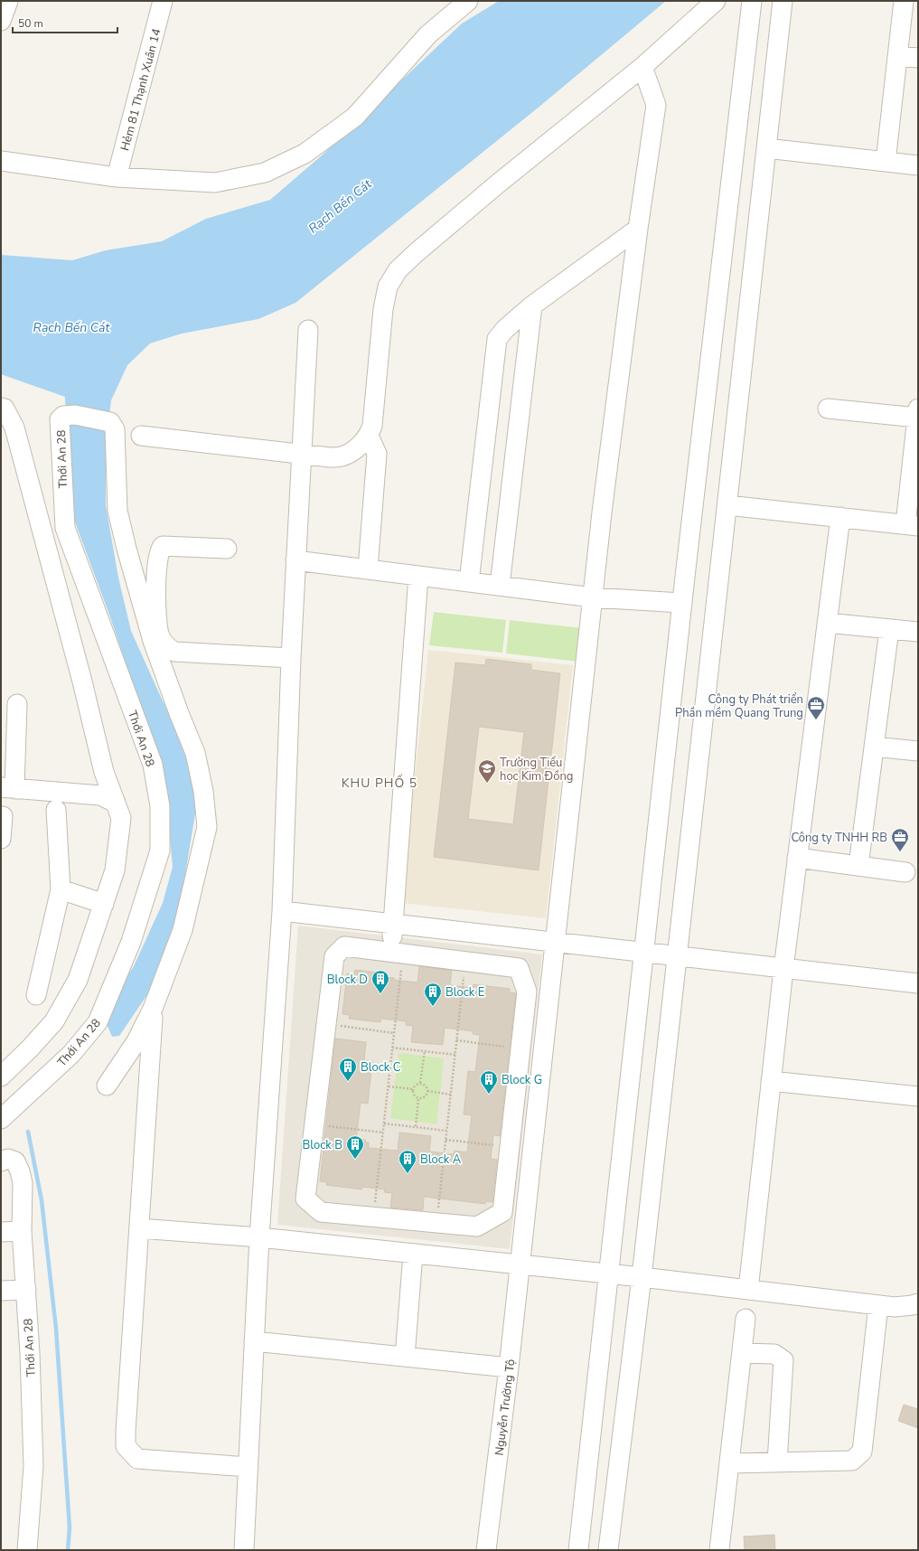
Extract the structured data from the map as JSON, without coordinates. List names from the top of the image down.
{
  "streets": {
    "street": ["Hẻm 81 Thạnh Xuân 14", "Thới An 28", "Nguyễn Trường Tộ"]
  },
  "districts": ["KHU PHỐ 5"],
  "water": ["Rạch Bến Cát"],
  "places": {
    "office": ["Công ty Phát triển Phần mềm Quang Trung", "Công ty TNHH RB"],
    "school or university": ["Trường Tiểu học Kim Đồng"],
    "building": [
      "Block D",
      "Block E",
      "Block C",
      "Block G",
      "Block B",
      "Block A"
    ]
  },
  "scale_bar": "50 m"
}
